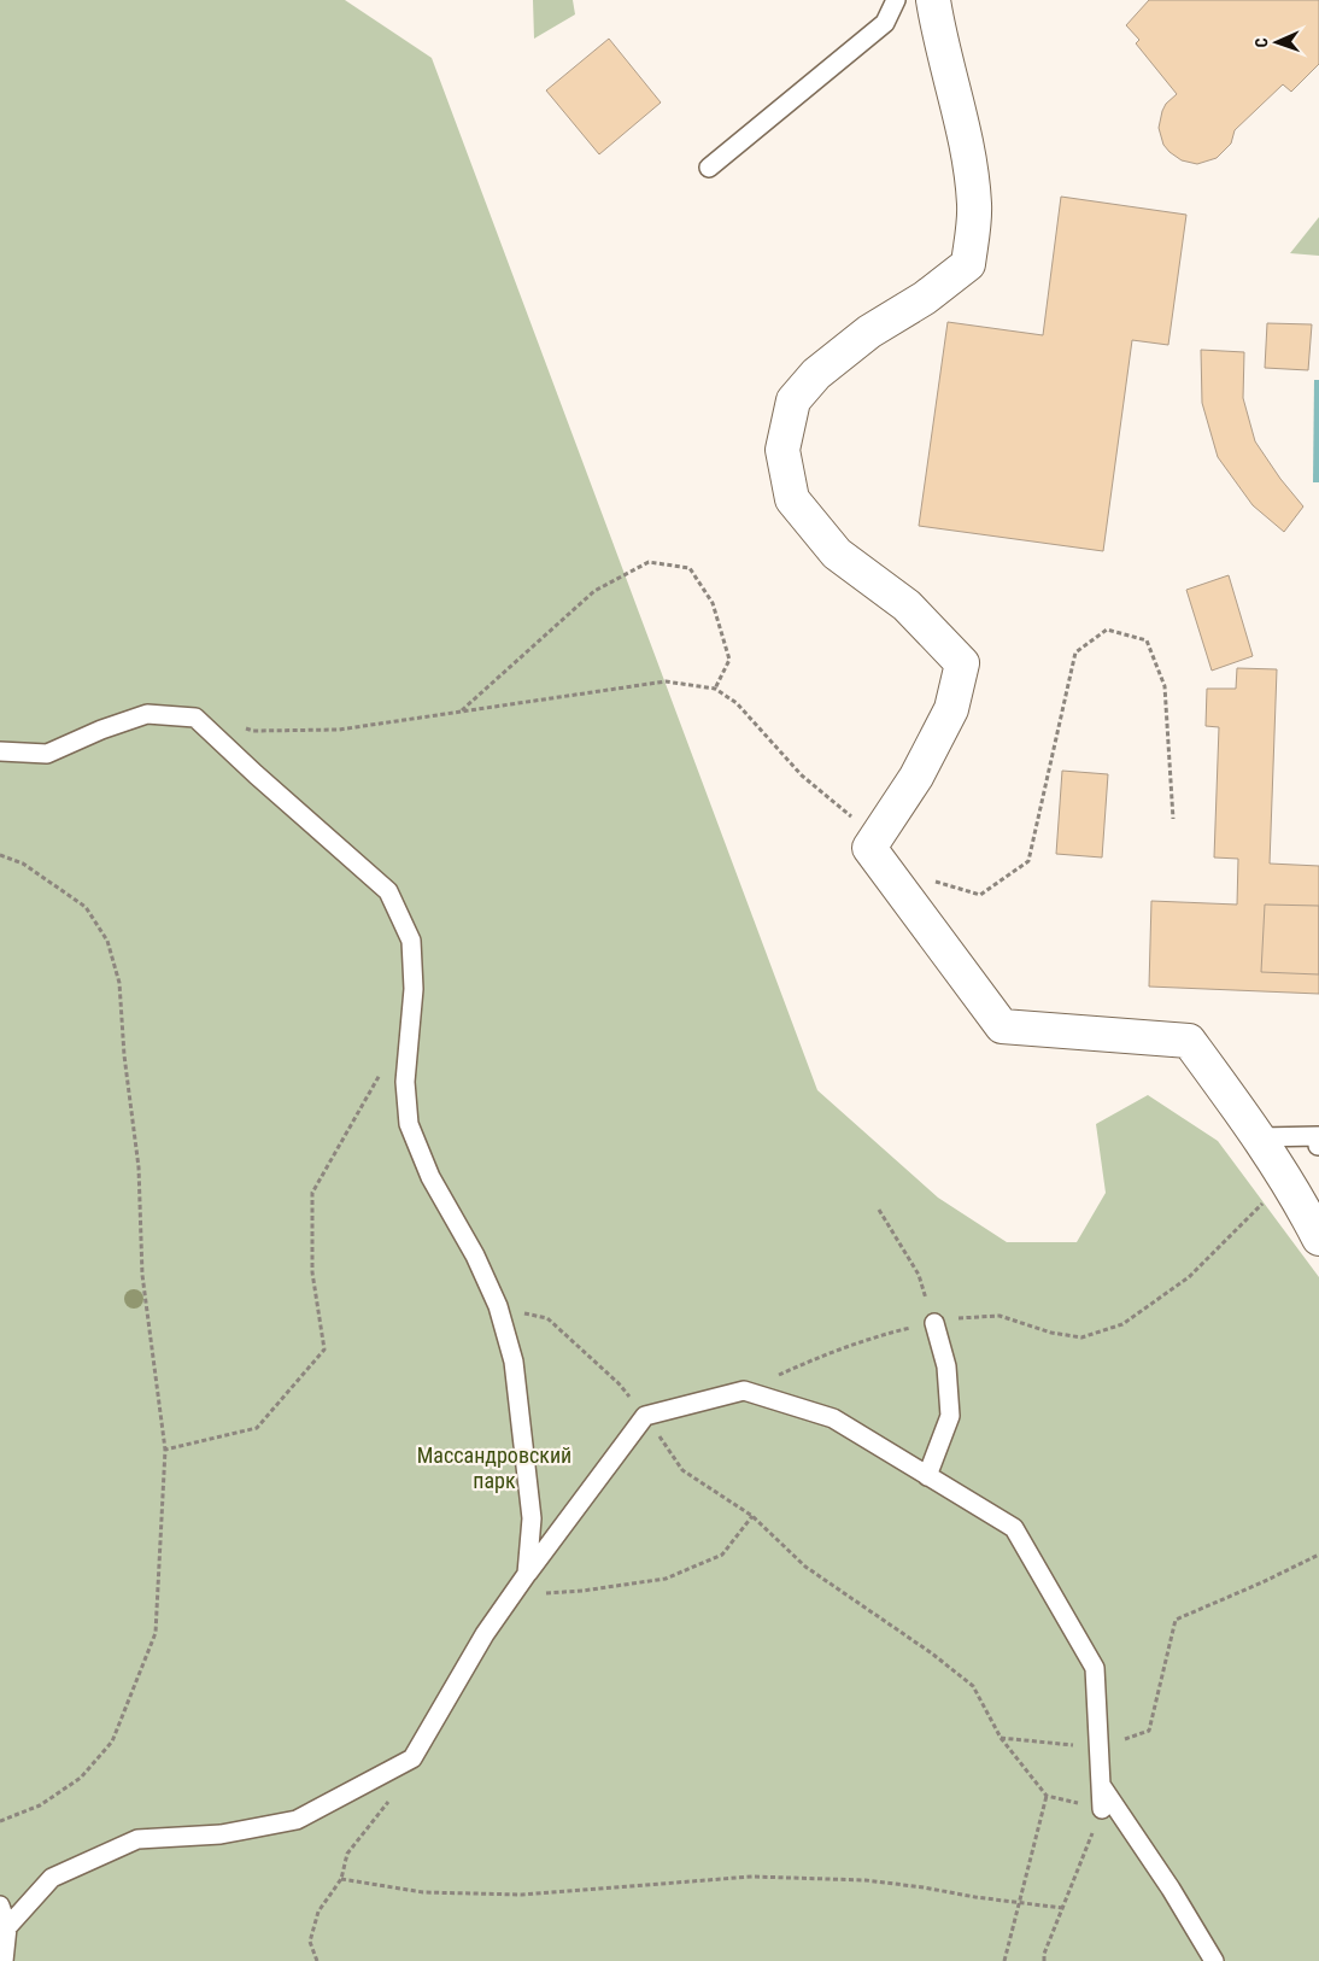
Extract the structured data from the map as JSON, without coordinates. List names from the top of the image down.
{
  "parks": ["Массандровский парк"],
  "north": "left"
}
